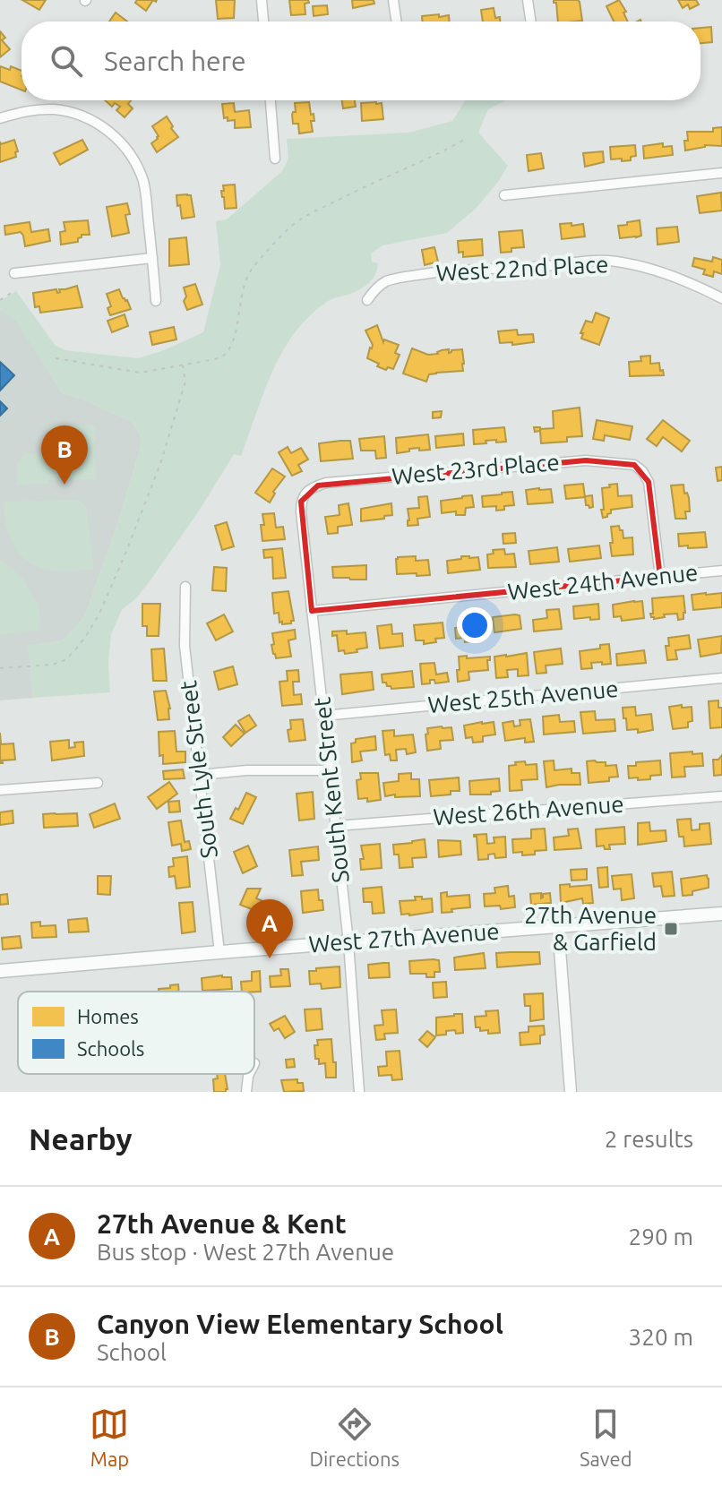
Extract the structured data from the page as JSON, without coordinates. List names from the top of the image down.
{
  "streets": {
    "main road": ["West 27th Avenue"],
    "street": [
      "West 22nd Place",
      "West 23rd Place",
      "West 24th Avenue",
      "West 25th Avenue",
      "South Lyle Street",
      "South Kent Street",
      "West 26th Avenue"
    ]
  },
  "crossings": [
    ["West 23rd Place", "West 24th Avenue"],
    ["West 23rd Place", "South Kent Street"],
    ["West 24th Avenue", "South Kent Street"],
    ["West 25th Avenue", "South Kent Street"],
    ["South Lyle Street", "West 27th Avenue"],
    ["South Kent Street", "West 26th Avenue"],
    ["South Kent Street", "West 27th Avenue"]
  ],
  "places": {
    "transit": ["27th Avenue & Garfield"]
  },
  "legend": ["Homes", "Schools"],
  "page": {
    "search": "Search here",
    "pins": ["B", "A"],
    "heading": ["Nearby", "2 results"],
    "list": [
      {
        "mark": "A",
        "name": "27th Avenue & Kent",
        "note": "Bus stop · West 27th Avenue",
        "value": "290 m"
      },
      {
        "mark": "B",
        "name": "Canyon View Elementary School",
        "note": "School",
        "value": "320 m"
      }
    ],
    "nav": ["Map", "Directions", "Saved"]
  }
}
